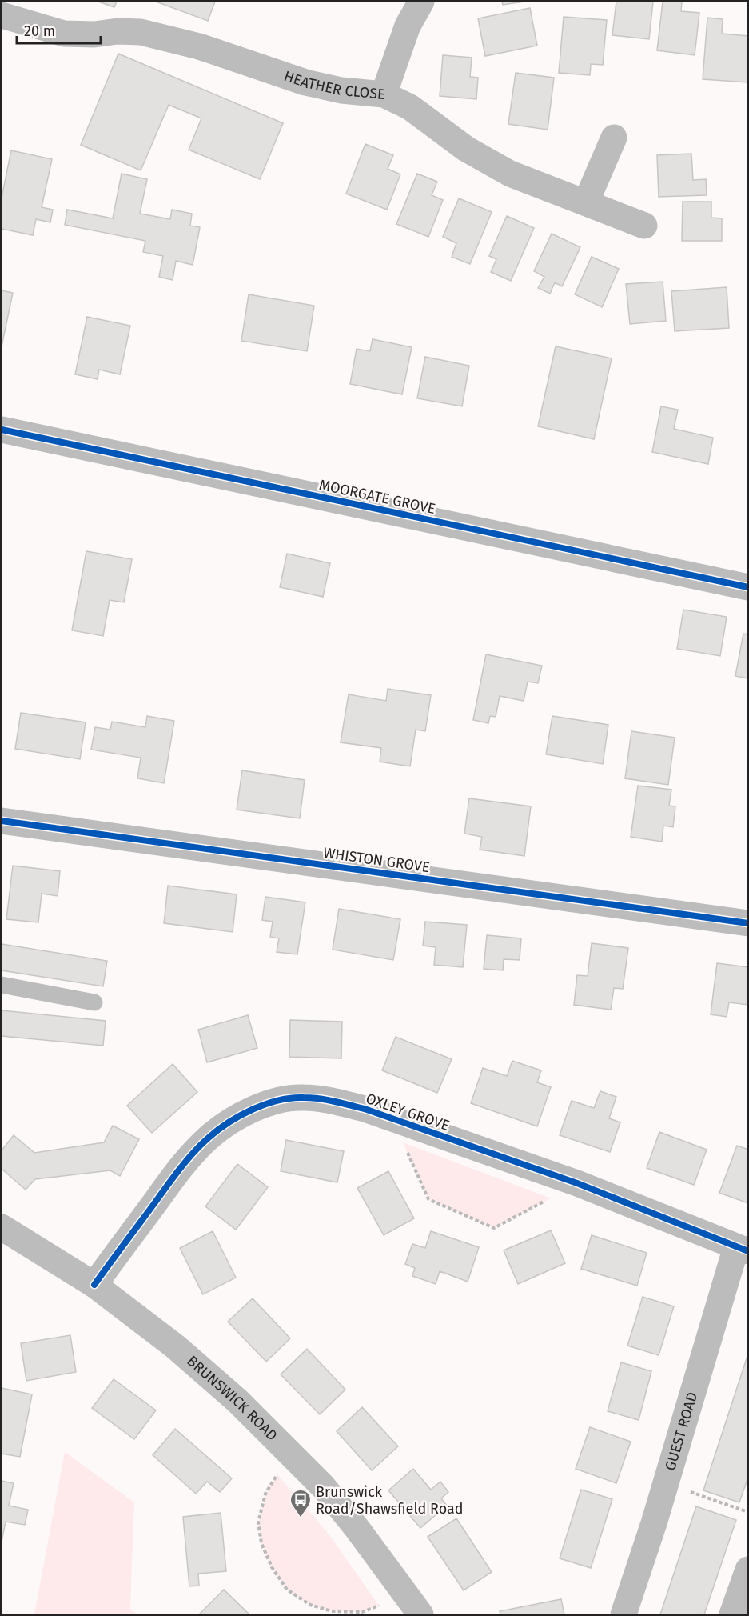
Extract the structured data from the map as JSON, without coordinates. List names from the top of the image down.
{
  "streets": {
    "street": [
      "HEATHER CLOSE",
      "MOORGATE GROVE",
      "WHISTON GROVE",
      "OXLEY GROVE",
      "BRUNSWICK ROAD",
      "GUEST ROAD"
    ]
  },
  "crossings": [
    ["OXLEY GROVE", "BRUNSWICK ROAD"],
    ["OXLEY GROVE", "GUEST ROAD"]
  ],
  "places": {
    "bus stop": ["Brunswick Road/Shawsfield Road"]
  },
  "scale_bar": "20 m"
}
